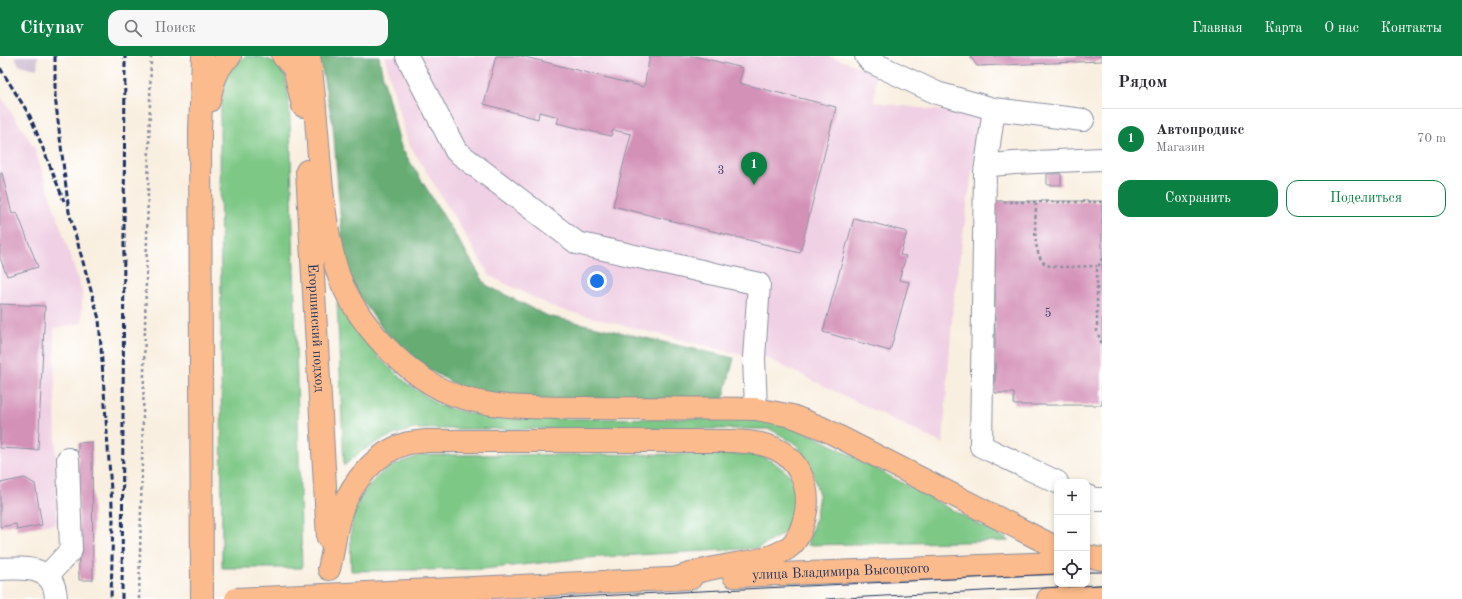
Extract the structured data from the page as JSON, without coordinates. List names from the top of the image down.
{
  "streets": {
    "main road": ["Егоршинский подход", "улица Владимира Высоцкого"]
  },
  "house_numbers": ["3", "5"],
  "page": {
    "header": "Citynav",
    "search": "Поиск",
    "nav": [
      "Главная",
      "Карта",
      "О нас",
      "Контакты"
    ],
    "heading": "Рядом",
    "list": [
      {
        "mark": "1",
        "name": "Автопродикс",
        "note": "Магазин",
        "value": "70 m"
      }
    ],
    "pins": "1",
    "buttons": ["Сохранить", "Поделиться"],
    "map_buttons": ["+", "−"]
  }
}
